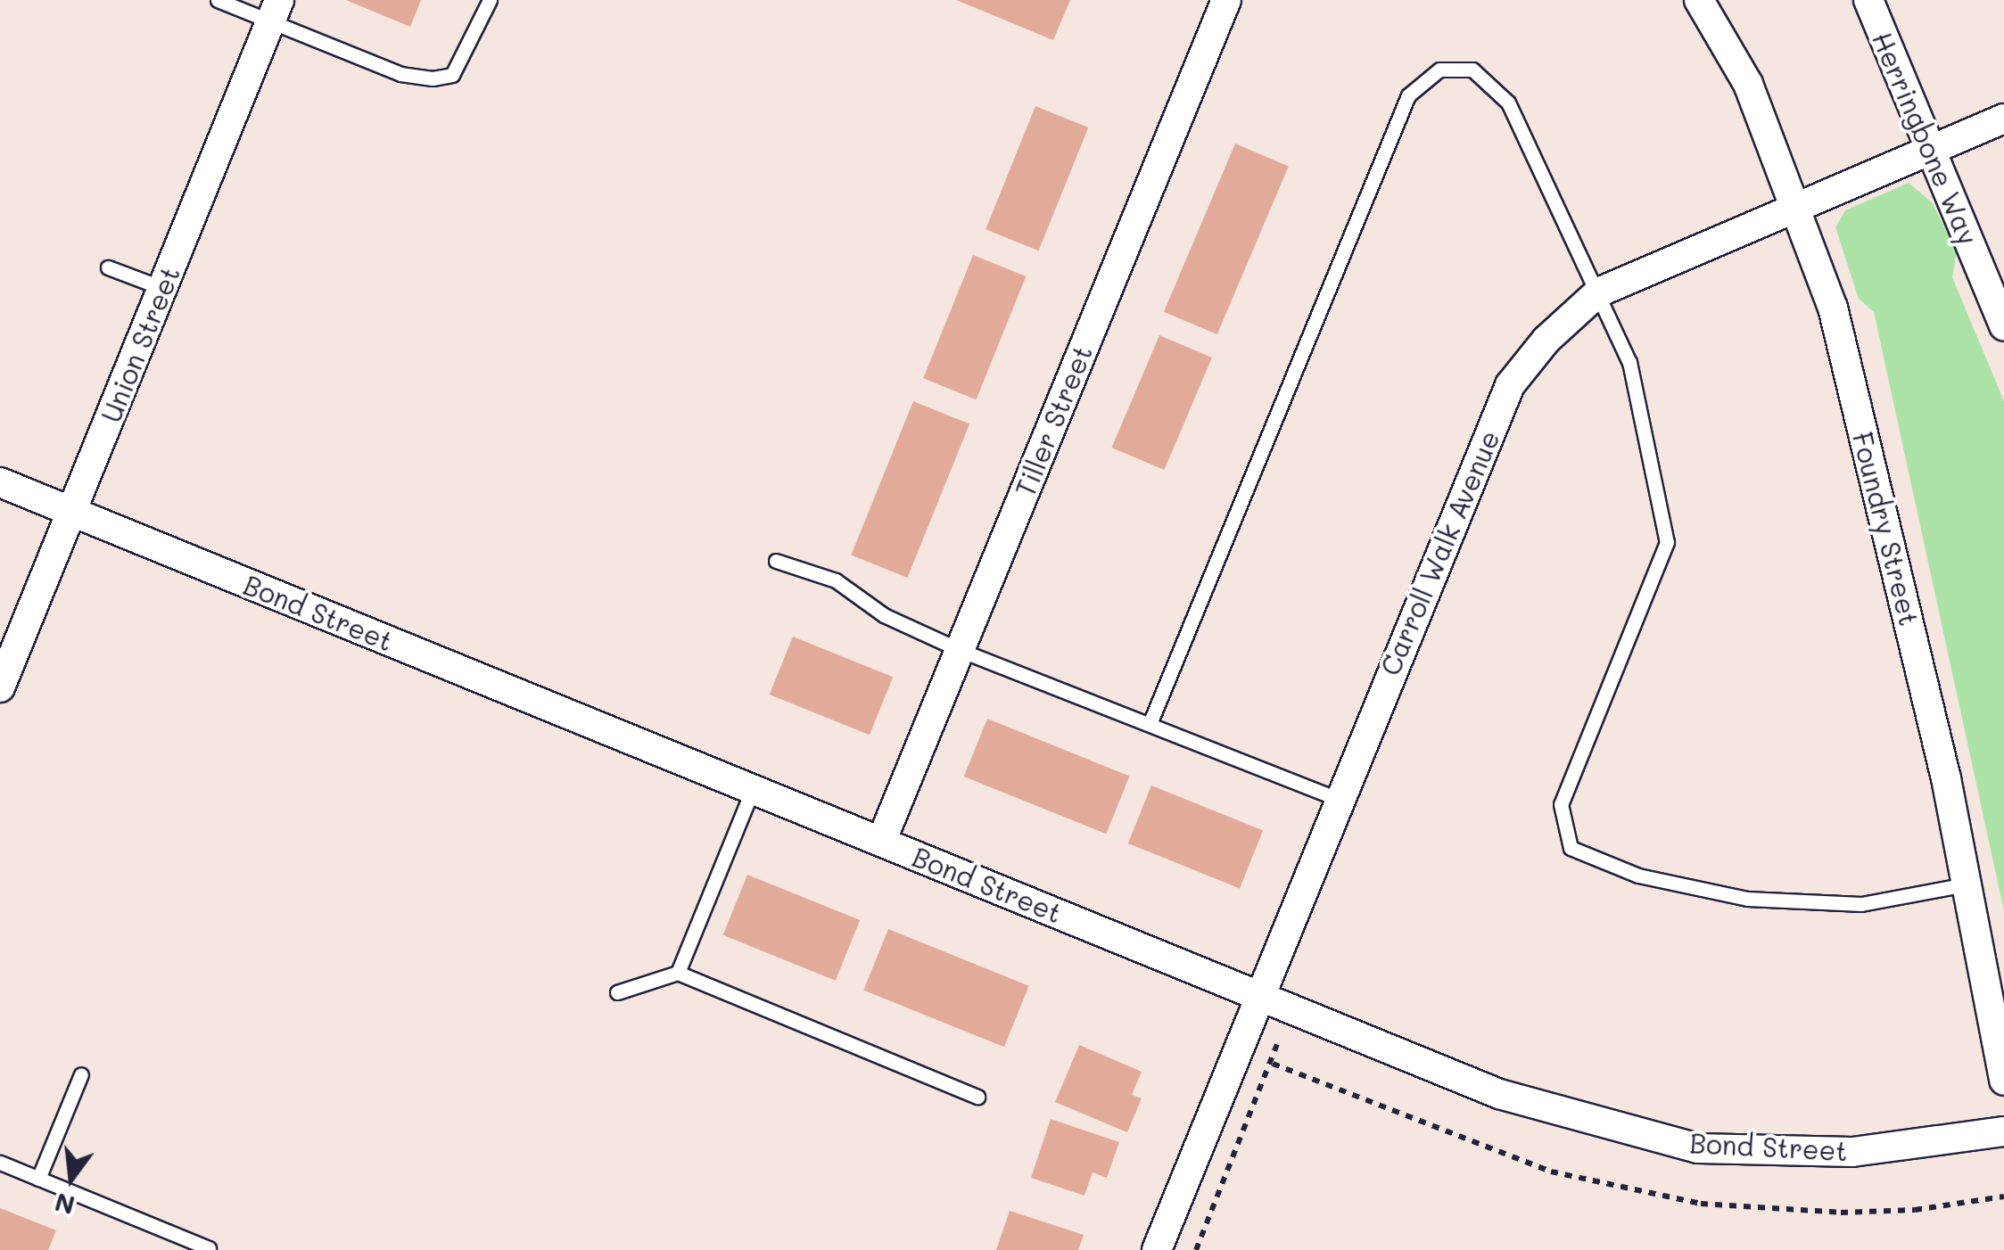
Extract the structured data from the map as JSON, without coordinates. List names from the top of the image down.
{
  "streets": {
    "street": [
      "Herringbone Way",
      "Union Street",
      "Tiller Street",
      "Foundry Street",
      "Carroll Walk Avenue",
      "Bond Street"
    ]
  },
  "crossings": [
    ["Herringbone Way", "Carroll Walk Avenue"],
    ["Union Street", "Bond Street"],
    ["Tiller Street", "Bond Street"],
    ["Foundry Street", "Carroll Walk Avenue"],
    ["Carroll Walk Avenue", "Bond Street"]
  ],
  "north": "bottom"
}
